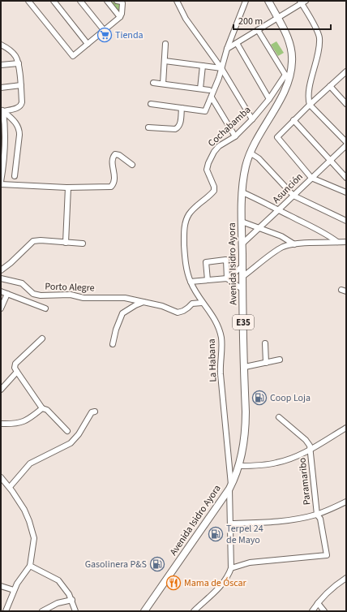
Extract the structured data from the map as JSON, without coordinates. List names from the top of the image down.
{
  "streets": {
    "main road": ["Avenida Isidro Ayora", "E35"],
    "street": [
      "Cochabamba",
      "Asunción",
      "Porto Alegre",
      "La Habana",
      "Paramaribo"
    ]
  },
  "crossings": [
    ["Cochabamba", "Avenida Isidro Ayora"],
    ["Cochabamba", "La Habana"],
    ["Asunción", "Avenida Isidro Ayora"],
    ["Avenida Isidro Ayora", "La Habana"],
    ["Porto Alegre", "La Habana"],
    ["La Habana", "Paramaribo"]
  ],
  "places": {
    "supermarket": ["Tienda"],
    "fuel station": ["Coop Loja", "Terpel 24 de Mayo", "Gasolinera P&S"],
    "restaurant": ["Mama de Óscar"]
  },
  "scale_bar": "200 m"
}
